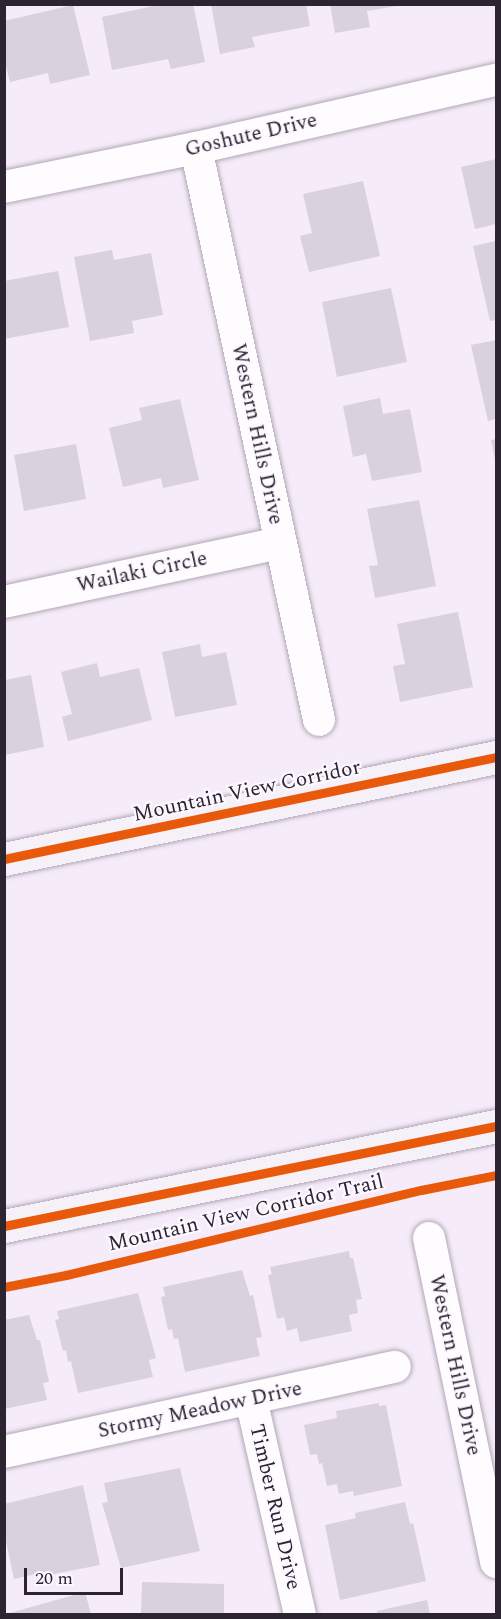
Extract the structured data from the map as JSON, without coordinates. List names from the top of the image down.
{
  "streets": {
    "highway": ["Mountain View Corridor"],
    "street": [
      "Goshute Drive",
      "Western Hills Drive",
      "Wailaki Circle",
      "Stormy Meadow Drive",
      "Timber Run Drive"
    ],
    "cycle path": ["Mountain View Corridor Trail"]
  },
  "crossings": [
    ["Goshute Drive", "Western Hills Drive"],
    ["Western Hills Drive", "Wailaki Circle"],
    ["Stormy Meadow Drive", "Timber Run Drive"]
  ],
  "scale_bar": "20 m"
}
